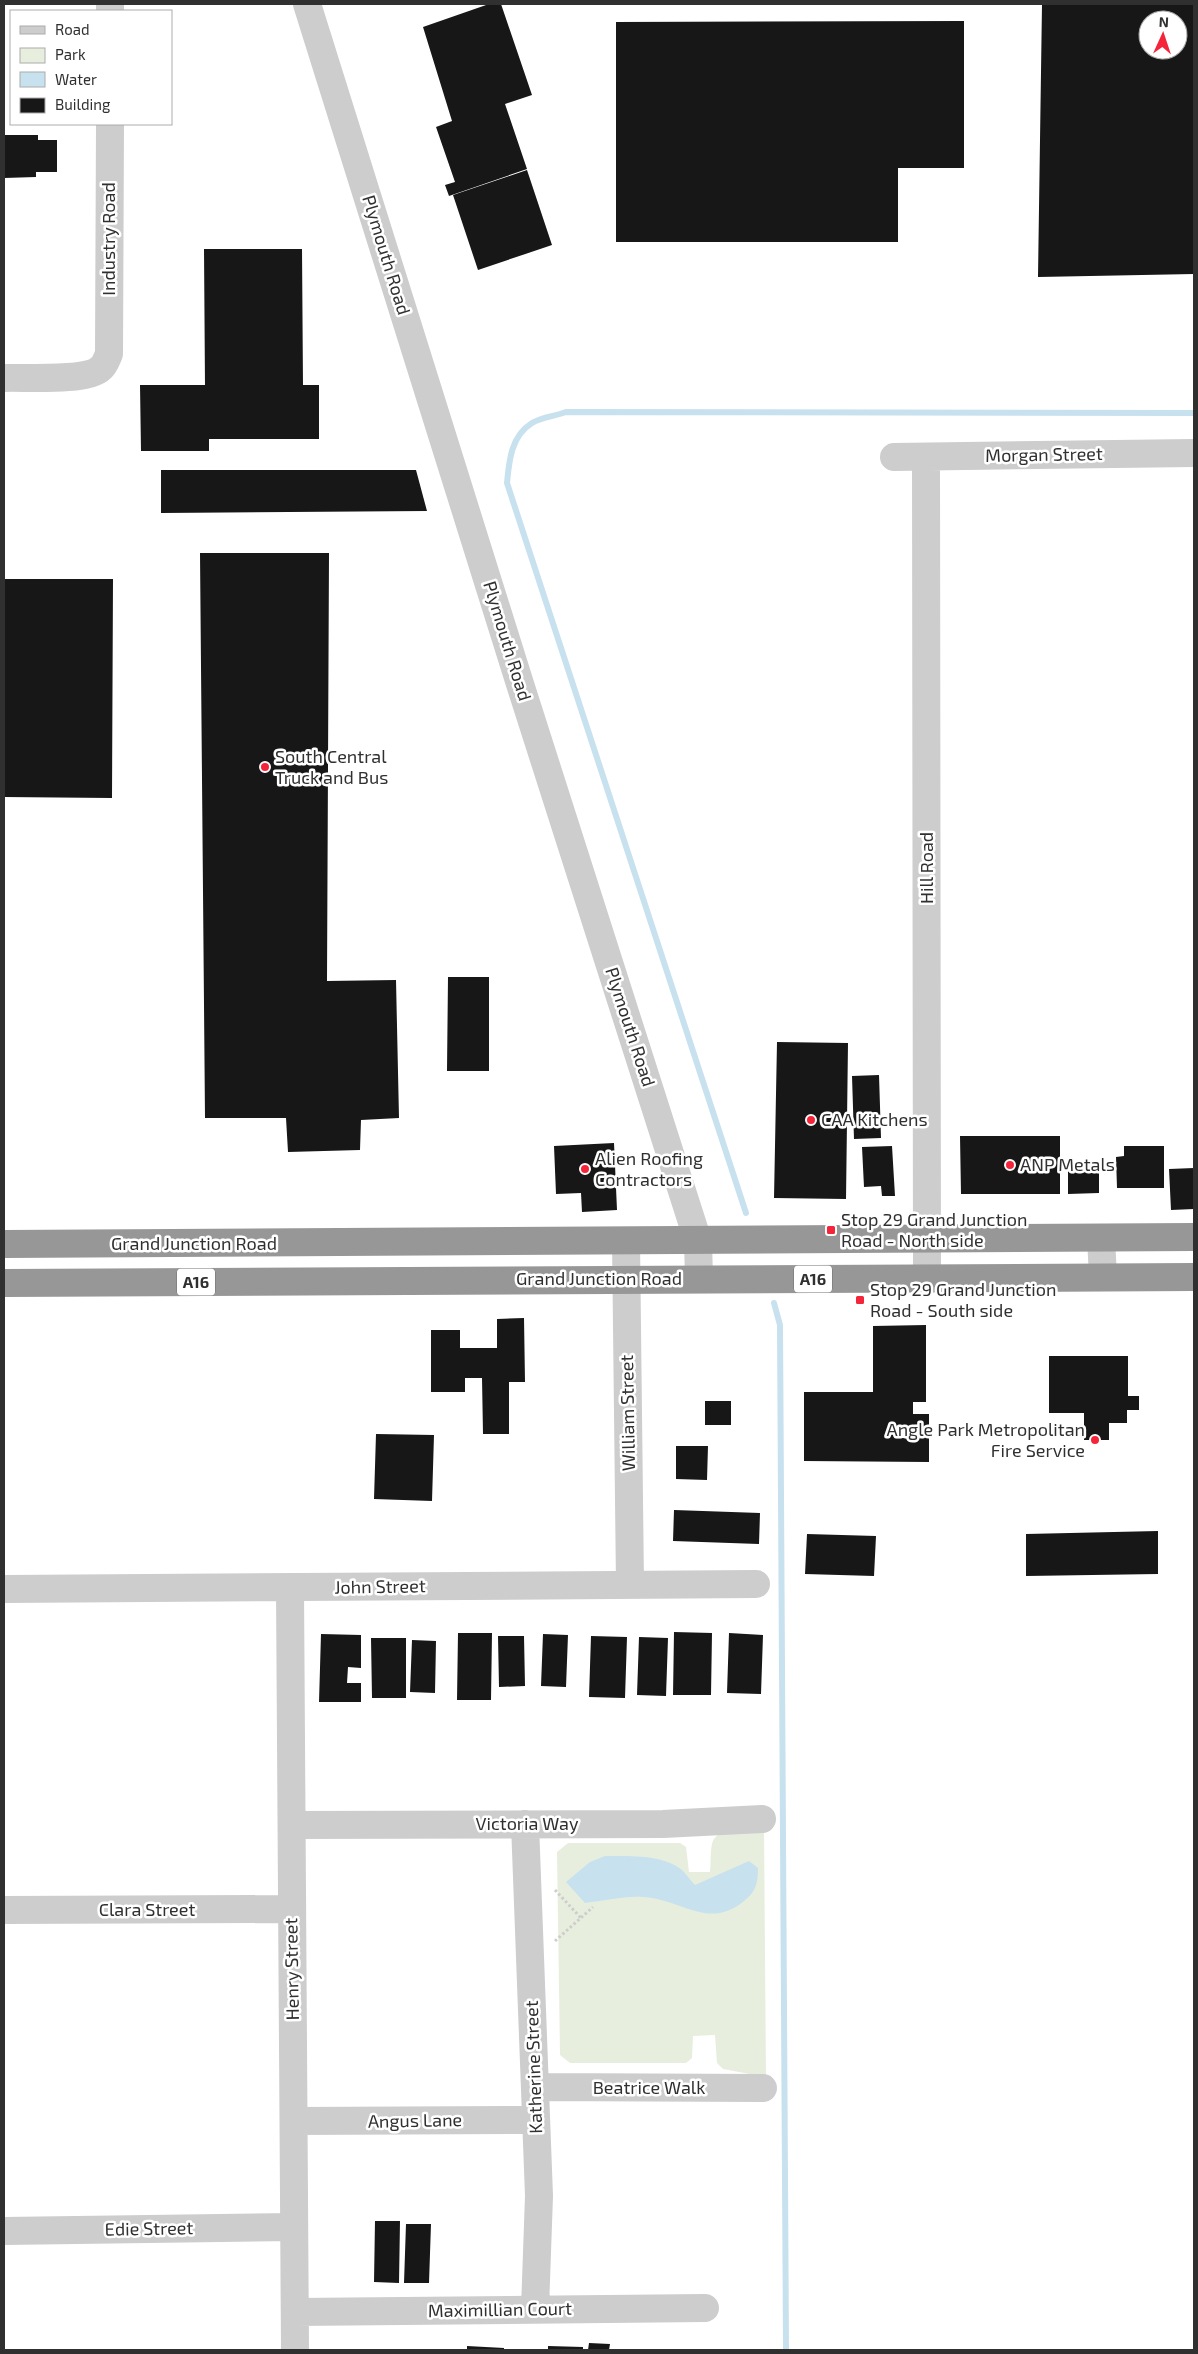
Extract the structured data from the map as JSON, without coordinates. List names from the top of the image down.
{
  "streets": {
    "highway": ["Grand Junction Road", "A16"],
    "street": [
      "Industry Road",
      "Plymouth Road",
      "Morgan Street",
      "Hill Road",
      "William Street",
      "John Street",
      "Victoria Way",
      "Clara Street",
      "Henry Street",
      "Katherine Street",
      "Beatrice Walk",
      "Angus Lane",
      "Edie Street",
      "Maximillian Court"
    ]
  },
  "crossings": [
    ["Plymouth Road", "Grand Junction Road"],
    ["Morgan Street", "Hill Road"],
    ["Hill Road", "Grand Junction Road"],
    ["Grand Junction Road", "William Street"],
    ["William Street", "John Street"],
    ["John Street", "Henry Street"],
    ["Victoria Way", "Henry Street"],
    ["Victoria Way", "Katherine Street"],
    ["Clara Street", "Henry Street"],
    ["Henry Street", "Angus Lane"],
    ["Henry Street", "Edie Street"],
    ["Henry Street", "Maximillian Court"],
    ["Katherine Street", "Beatrice Walk"],
    ["Katherine Street", "Angus Lane"],
    ["Katherine Street", "Maximillian Court"]
  ],
  "places": {
    "other": [
      "South Central Truck and Bus",
      "CAA Kitchens",
      "ANP Metals",
      "Alien Roofing Contractors",
      "Angle Park Metropolitan Fire Service"
    ],
    "transit": ["Stop 29 Grand Junction Road - North side", "Stop 29 Grand Junction Road - South side"]
  },
  "legend": [
    "Road",
    "Park",
    "Water",
    "Building"
  ],
  "north": "top"
}
